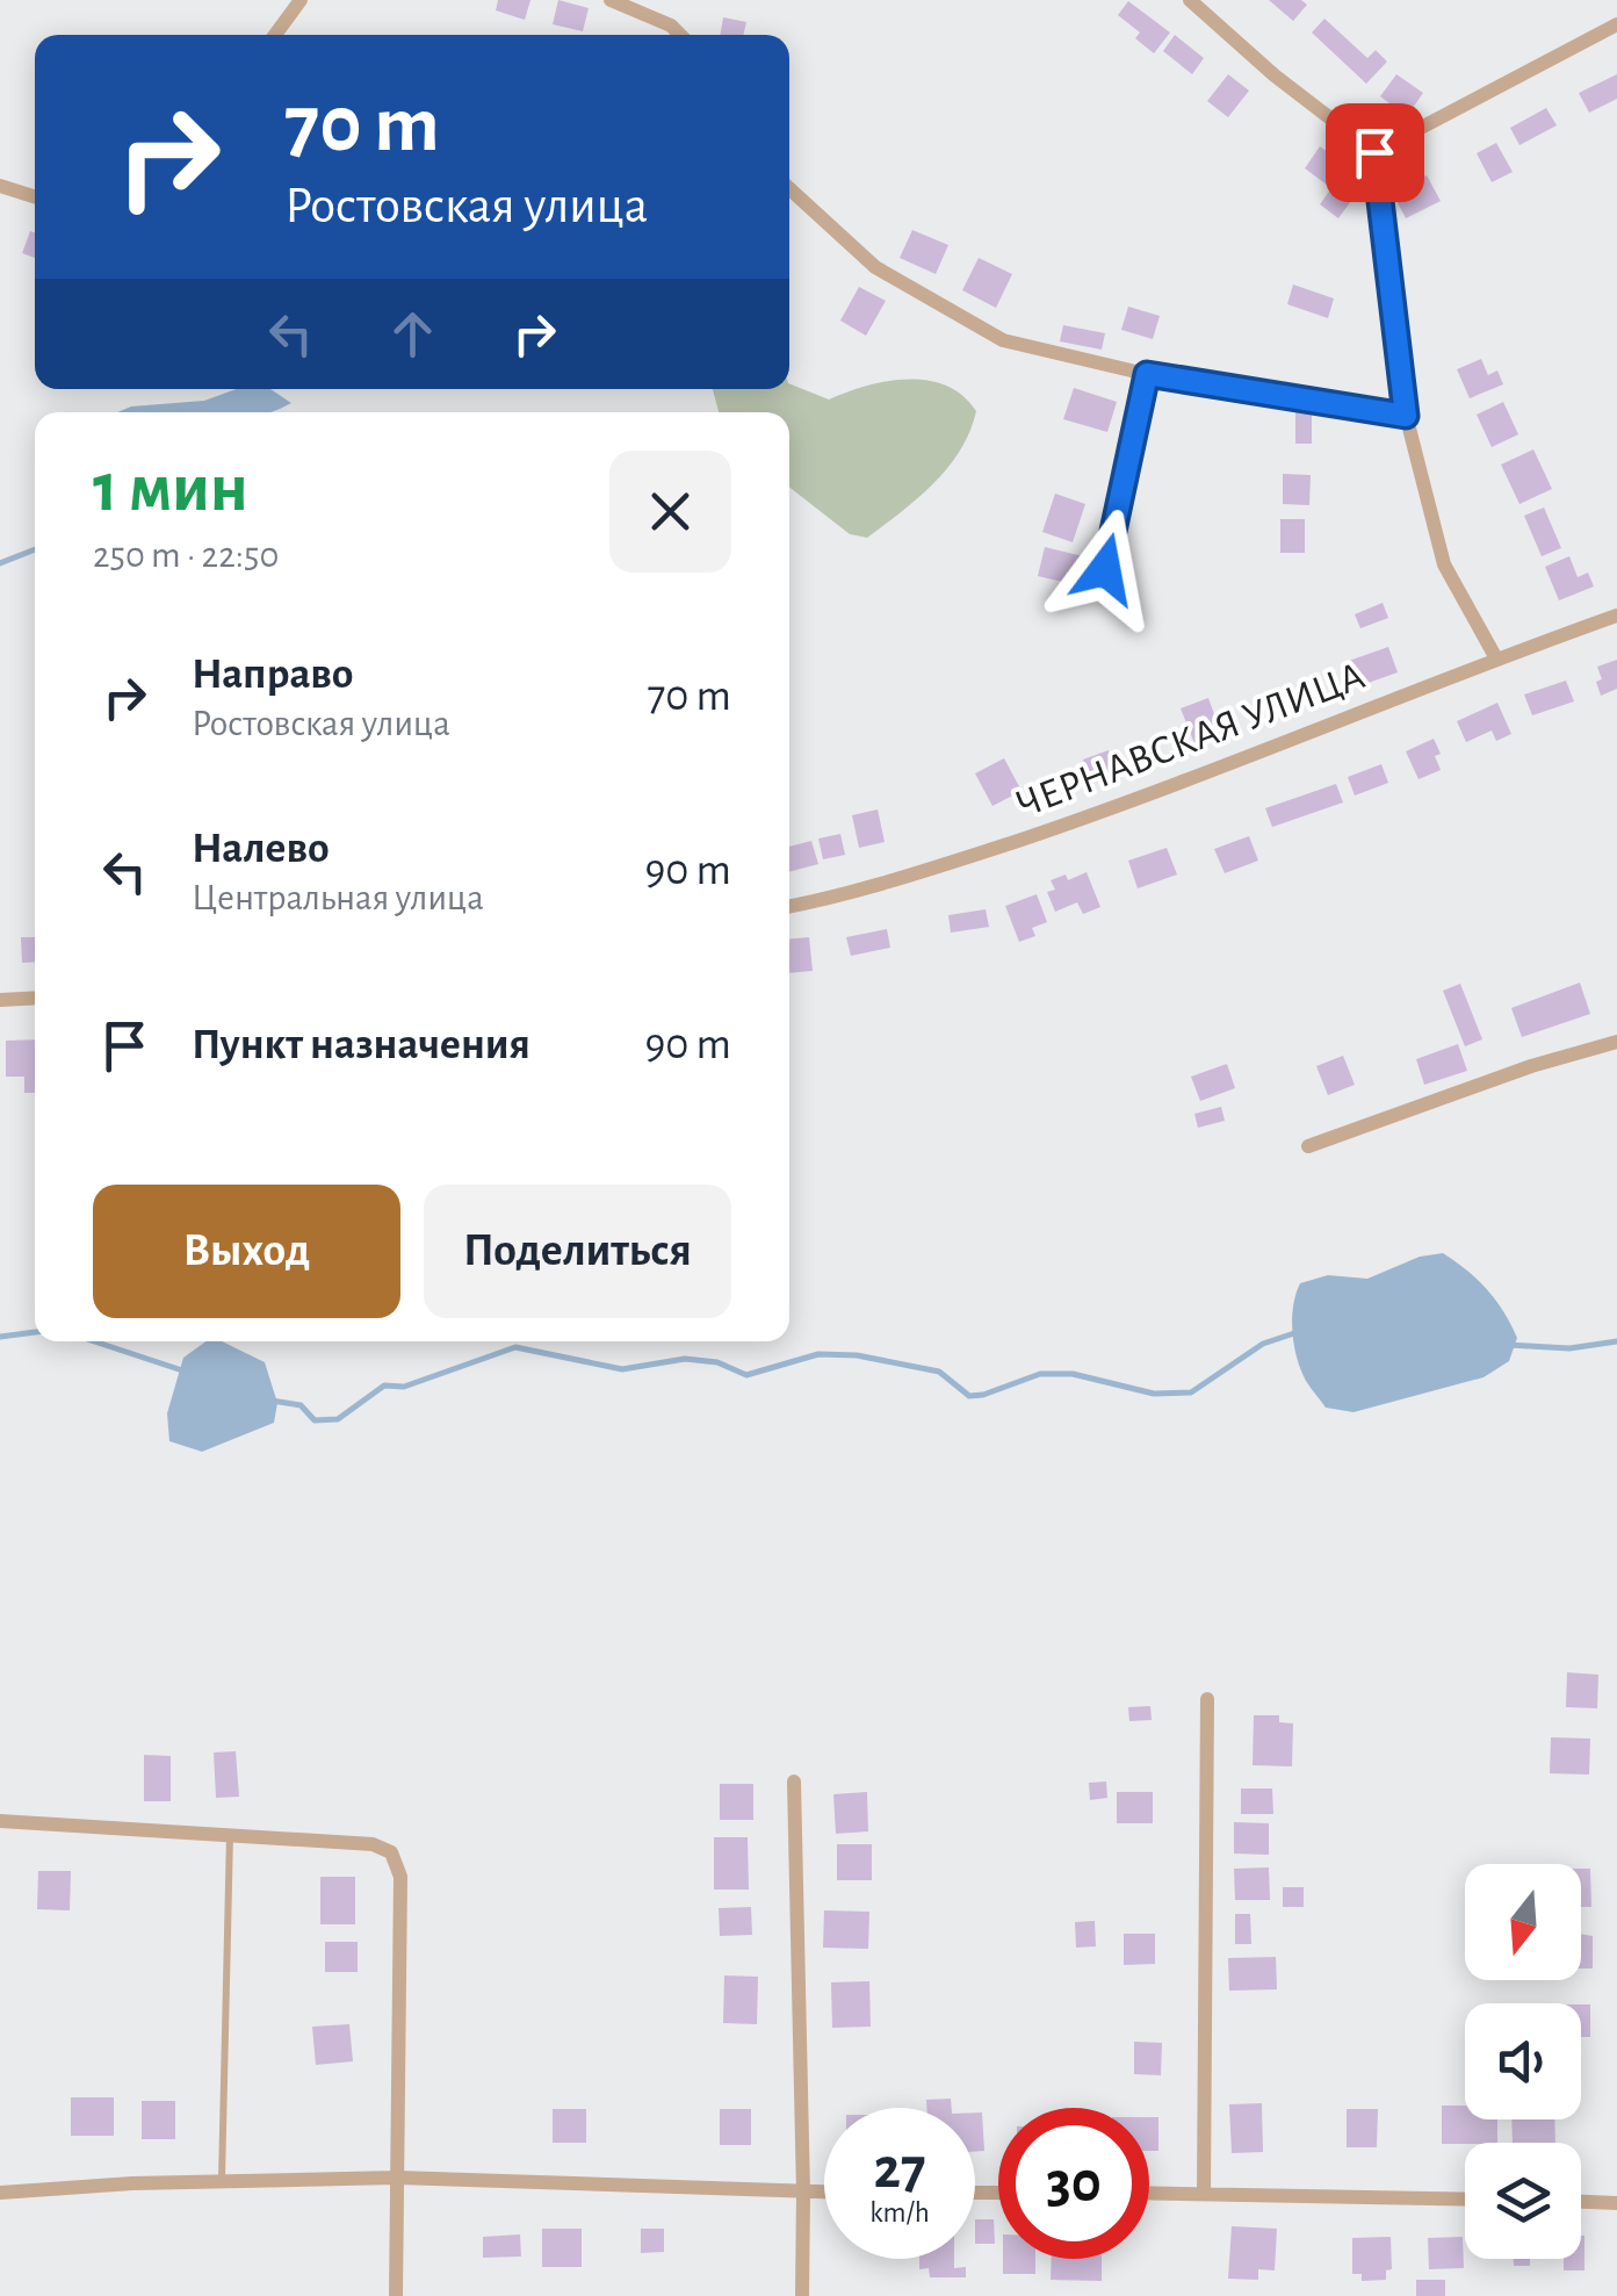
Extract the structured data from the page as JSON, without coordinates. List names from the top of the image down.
{
  "streets": {
    "street": ["ЧЕРНАВСКАЯ УЛИЦА"]
  },
  "north": "bottom",
  "page": {
    "turn": ["70 m", "Ростовская улица"],
    "heading": ["1 мин", "250 m · 22:50"],
    "list": [
      {
        "name": "Направо",
        "note": "Ростовская улица",
        "value": "70 m"
      },
      {
        "name": "Налево",
        "note": "Центральная улица",
        "value": "90 m"
      },
      {
        "name": "Пункт назначения",
        "value": "90 m"
      }
    ],
    "buttons": ["Выход", "Поделиться"],
    "speed": "27 km/h",
    "limit": "30"
  }
}
